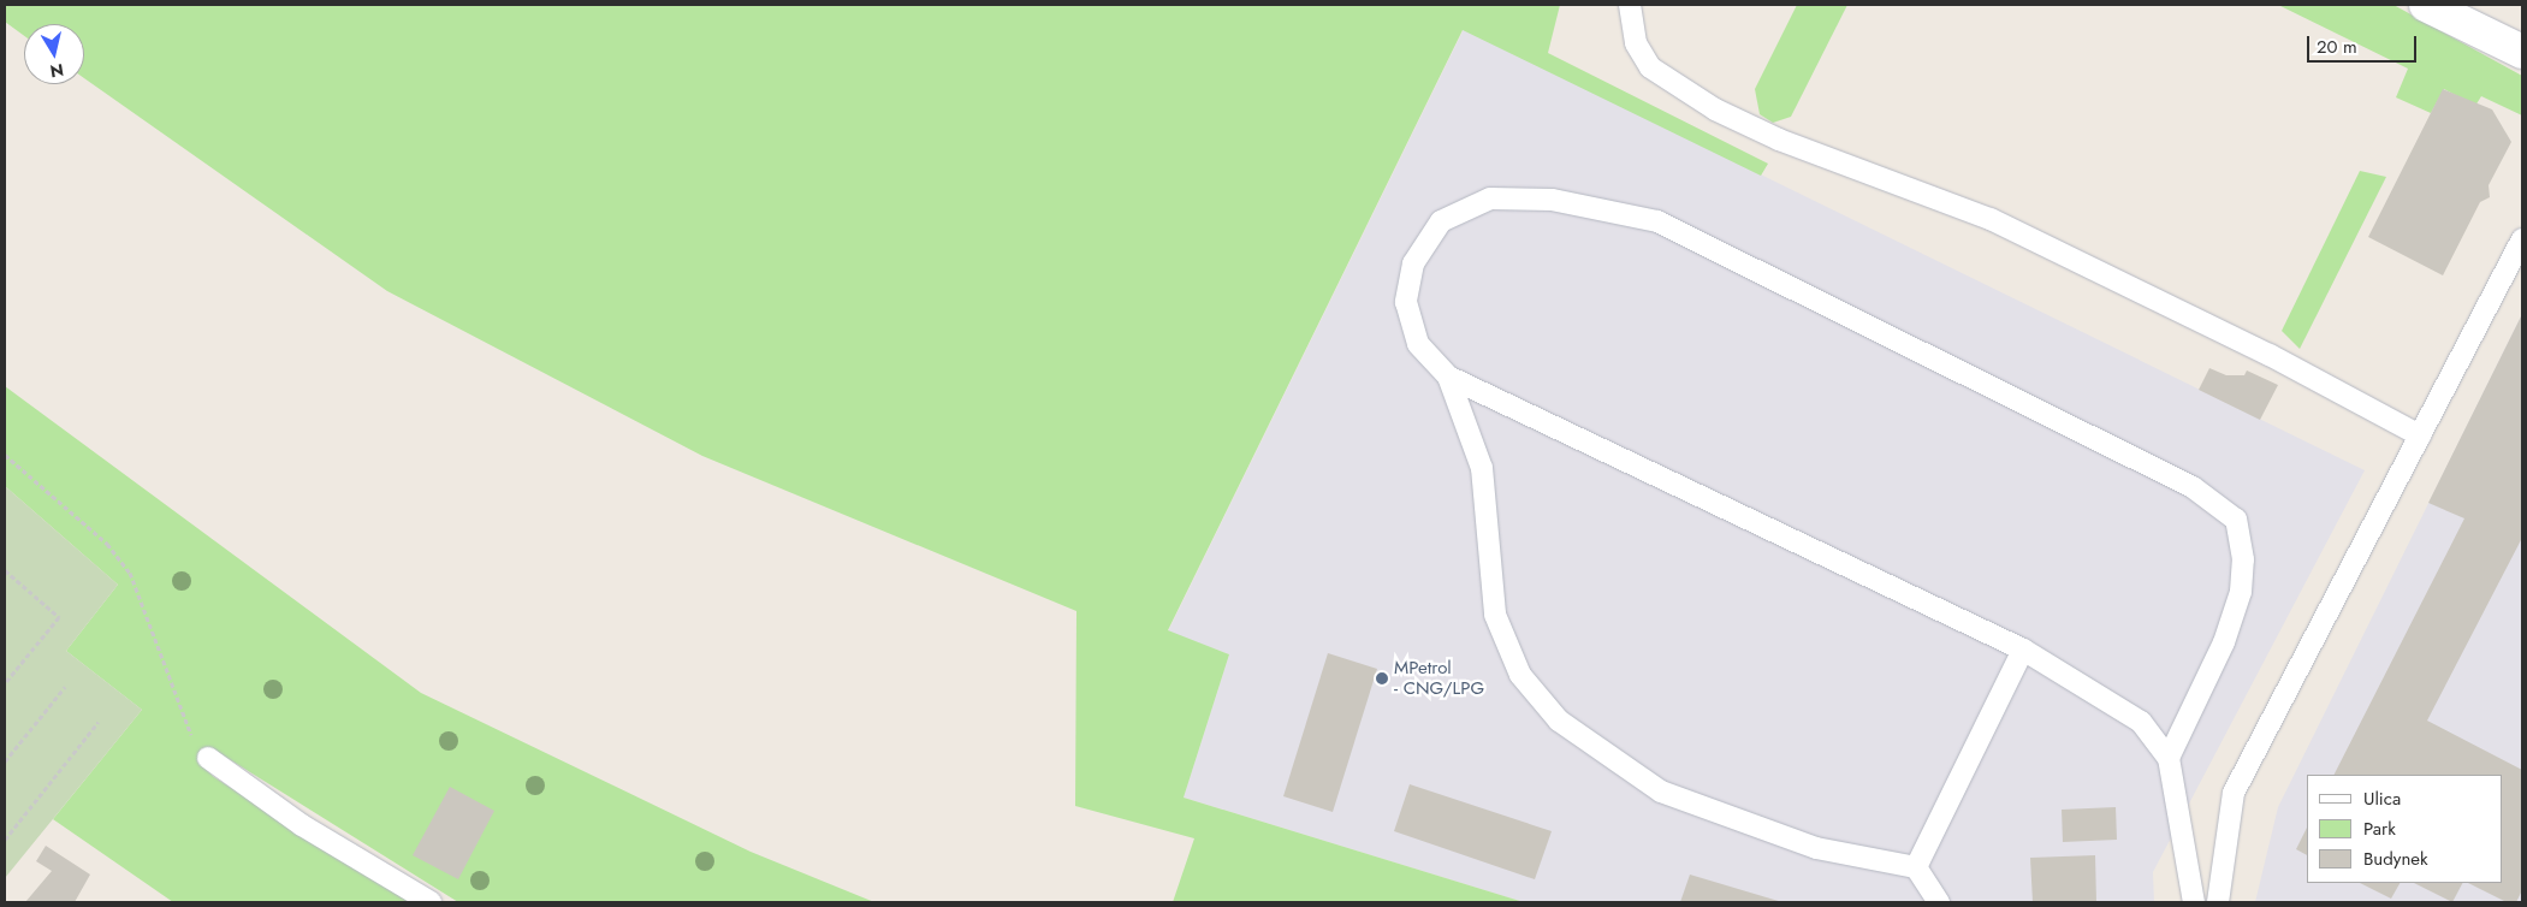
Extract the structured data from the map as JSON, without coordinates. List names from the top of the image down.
{
  "places": ["MPetrol - CNG/LPG"],
  "legend": ["Ulica", "Park", "Budynek"],
  "scale_bar": "20 m",
  "north": "bottom"
}
